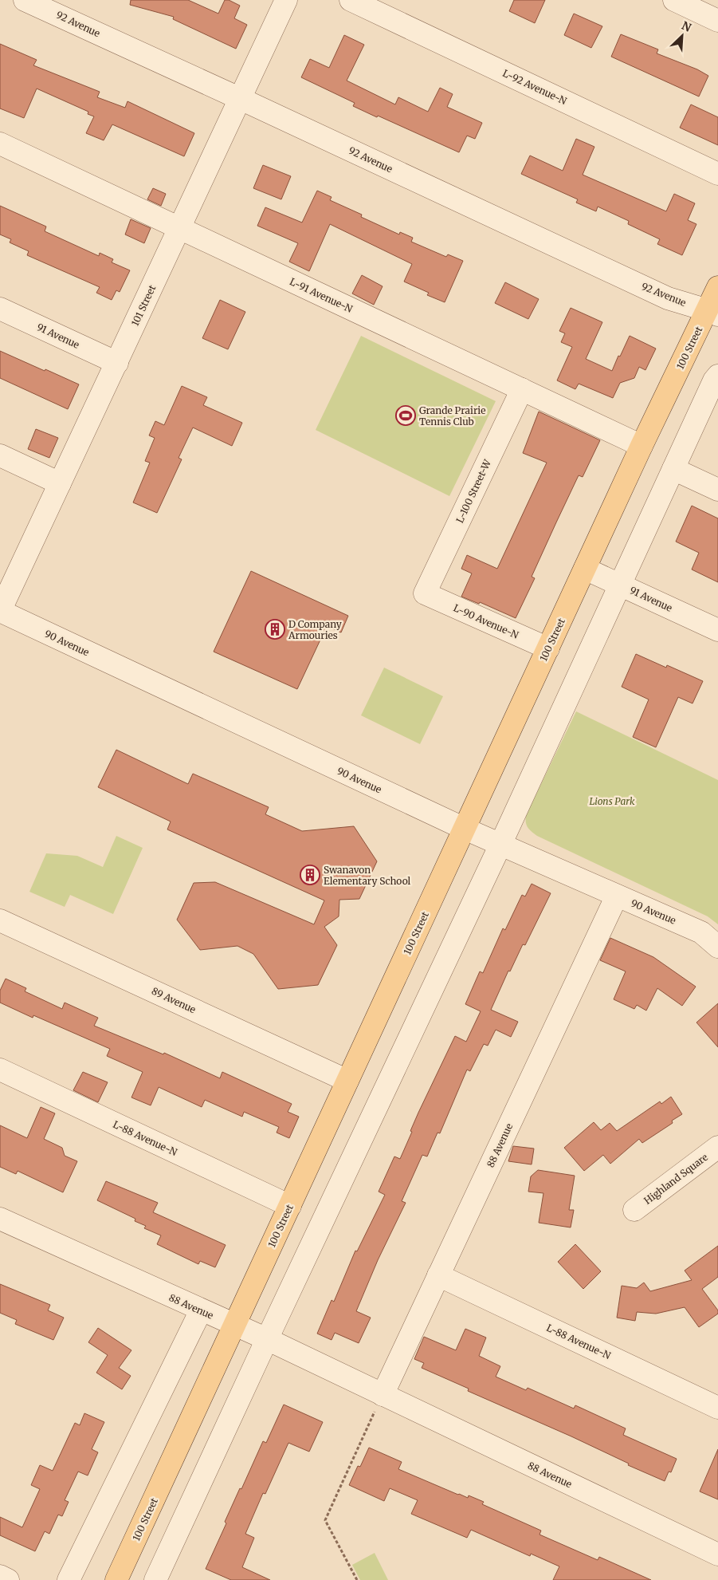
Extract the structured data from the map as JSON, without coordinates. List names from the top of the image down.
{
  "streets": {
    "main road": ["100 Street"],
    "street": [
      "92 Avenue",
      "L-92 Avenue-N",
      "L-91 Avenue-N",
      "101 Street",
      "91 Avenue",
      "L-100 Street-W",
      "L-90 Avenue-N",
      "90 Avenue",
      "89 Avenue",
      "L-88 Avenue-N",
      "88 Avenue",
      "Highland Square"
    ]
  },
  "crossings": [
    ["92 Avenue", "101 Street"],
    ["92 Avenue", "100 Street"],
    ["L-91 Avenue-N", "101 Street"],
    ["L-91 Avenue-N", "100 Street"],
    ["L-91 Avenue-N", "L-100 Street-W"],
    ["101 Street", "91 Avenue"],
    ["101 Street", "90 Avenue"],
    ["91 Avenue", "100 Street"],
    ["100 Street", "L-90 Avenue-N"],
    ["100 Street", "90 Avenue"],
    ["100 Street", "89 Avenue"],
    ["100 Street", "L-88 Avenue-N"],
    ["100 Street", "88 Avenue"],
    ["L-100 Street-W", "L-90 Avenue-N"],
    ["90 Avenue", "88 Avenue"],
    ["L-88 Avenue-N", "88 Avenue"]
  ],
  "parks": ["Lions Park"],
  "places": {
    "sports": ["Grande Prairie Tennis Club"],
    "building": ["D Company Armouries", "Swanavon Elementary School"]
  },
  "north": "top right"
}
